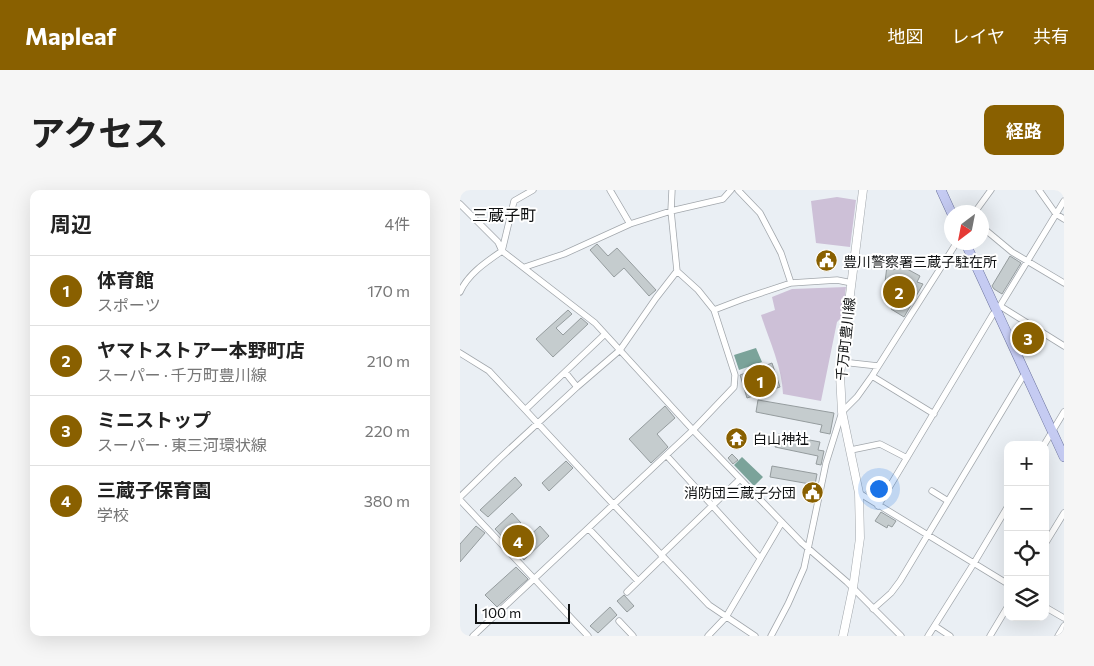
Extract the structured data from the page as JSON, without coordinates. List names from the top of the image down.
{
  "streets": {
    "main road": ["千万町豊川線"]
  },
  "districts": ["三蔵子町"],
  "places": {
    "public building": ["豊川警察署三蔵子駐在所", "消防団三蔵子分団"],
    "temple": ["白山神社"]
  },
  "scale_bar": "100 m",
  "north": "bottom left",
  "page": {
    "header": "Mapleaf",
    "nav": ["地図", "レイヤ", "共有"],
    "title": "アクセス",
    "buttons": "経路",
    "heading": ["周辺", "4件"],
    "list": [
      {
        "mark": "1",
        "name": "体育館",
        "note": "スポーツ",
        "value": "170 m"
      },
      {
        "mark": "2",
        "name": "ヤマトストアー本野町店",
        "note": "スーパー · 千万町豊川線",
        "value": "210 m"
      },
      {
        "mark": "3",
        "name": "ミニストップ",
        "note": "スーパー · 東三河環状線",
        "value": "220 m"
      },
      {
        "mark": "4",
        "name": "三蔵子保育園",
        "note": "学校",
        "value": "380 m"
      }
    ],
    "pins": [
      "2",
      "3",
      "1",
      "4"
    ],
    "map_buttons": ["+", "−"],
    "scale": "100 m"
  }
}
